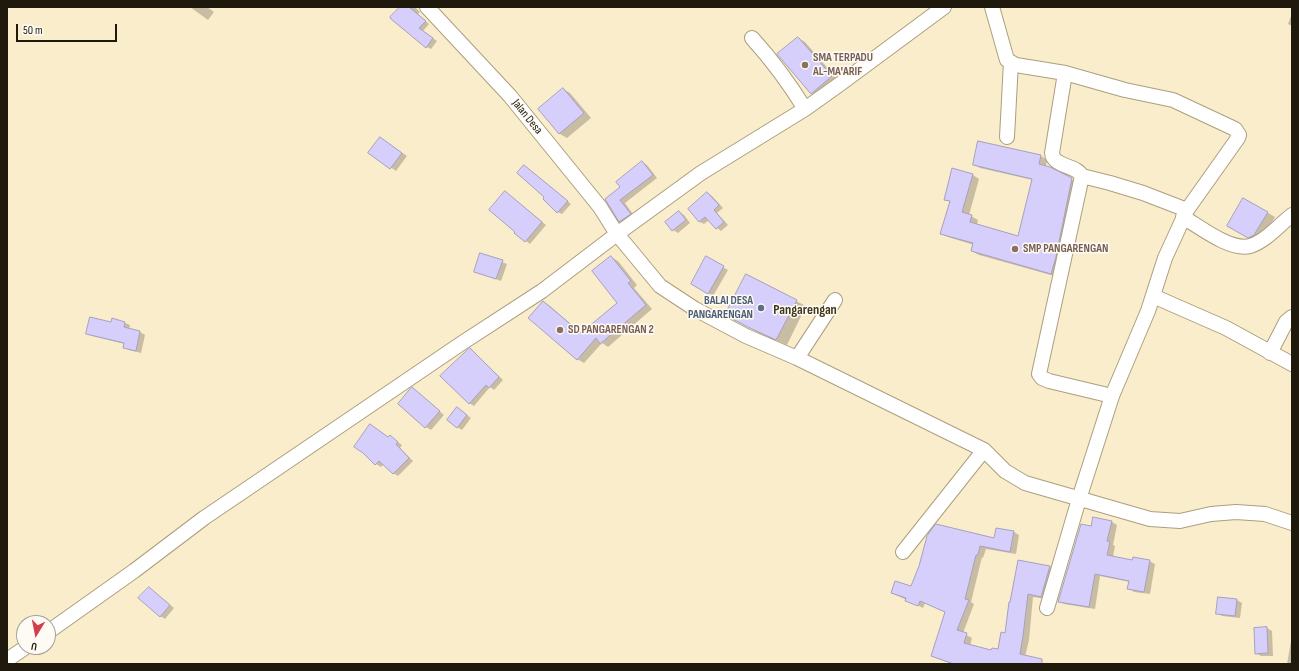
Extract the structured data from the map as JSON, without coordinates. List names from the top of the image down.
{
  "streets": {
    "street": ["Jalan Desa"]
  },
  "districts": ["Pangarengan"],
  "places": [
    "SMA TERPADU AL-MA'ARIF",
    "SMP PANGARENGAN",
    "BALAI DESA PANGARENGAN",
    "SD PANGARENGAN 2"
  ],
  "scale_bar": "50 m",
  "north": "bottom"
}
